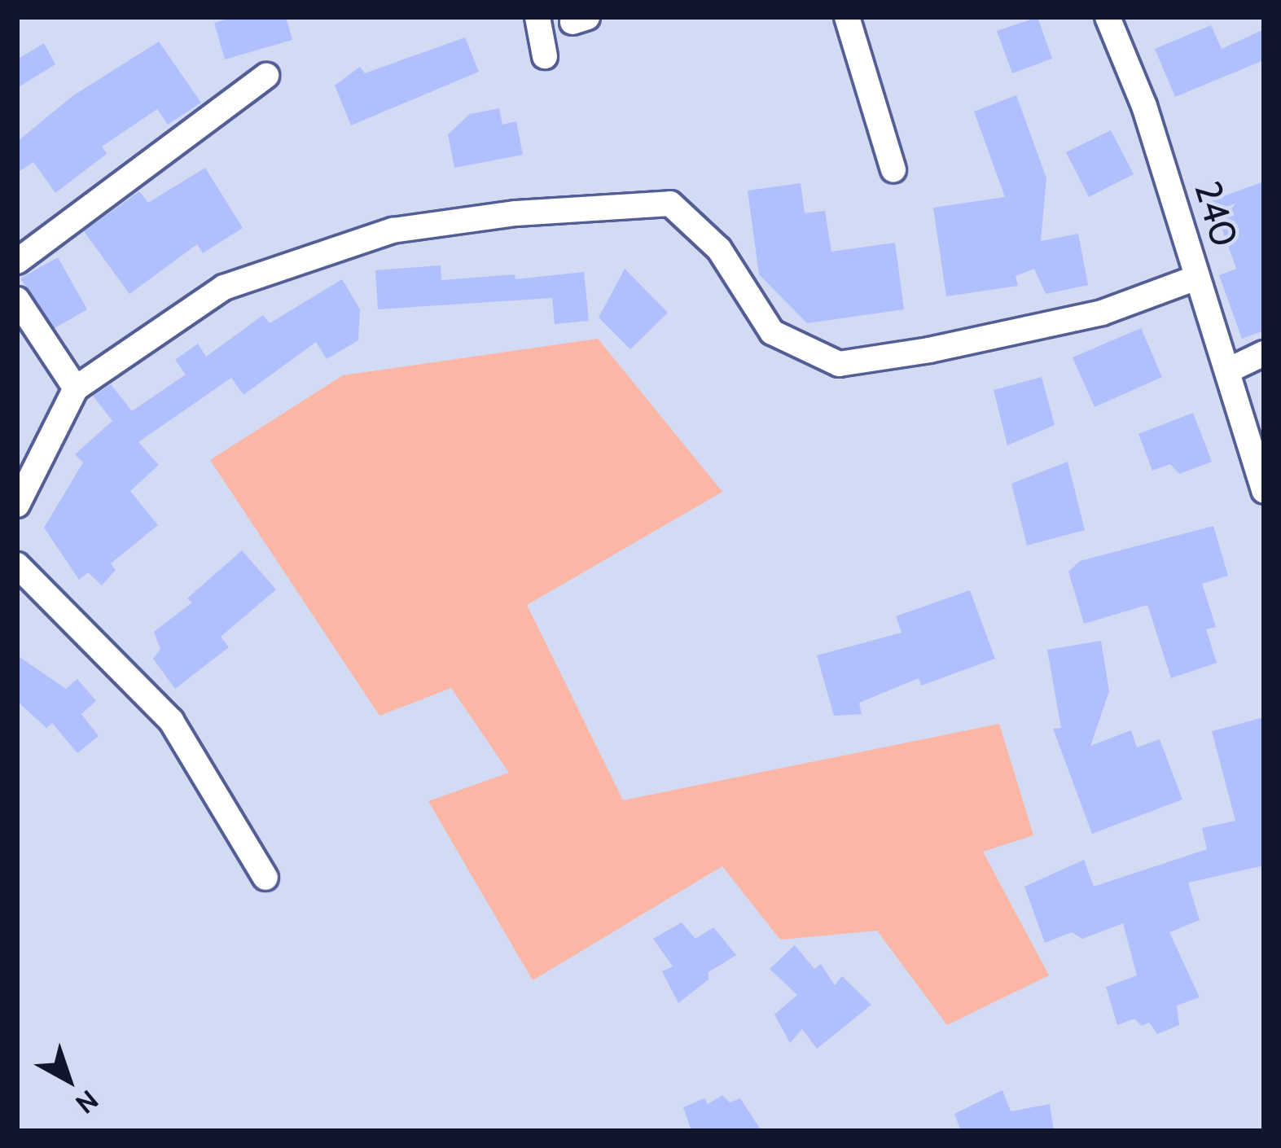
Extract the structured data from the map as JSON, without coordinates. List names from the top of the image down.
{
  "streets": {
    "street": ["240"]
  },
  "north": "bottom right"
}
